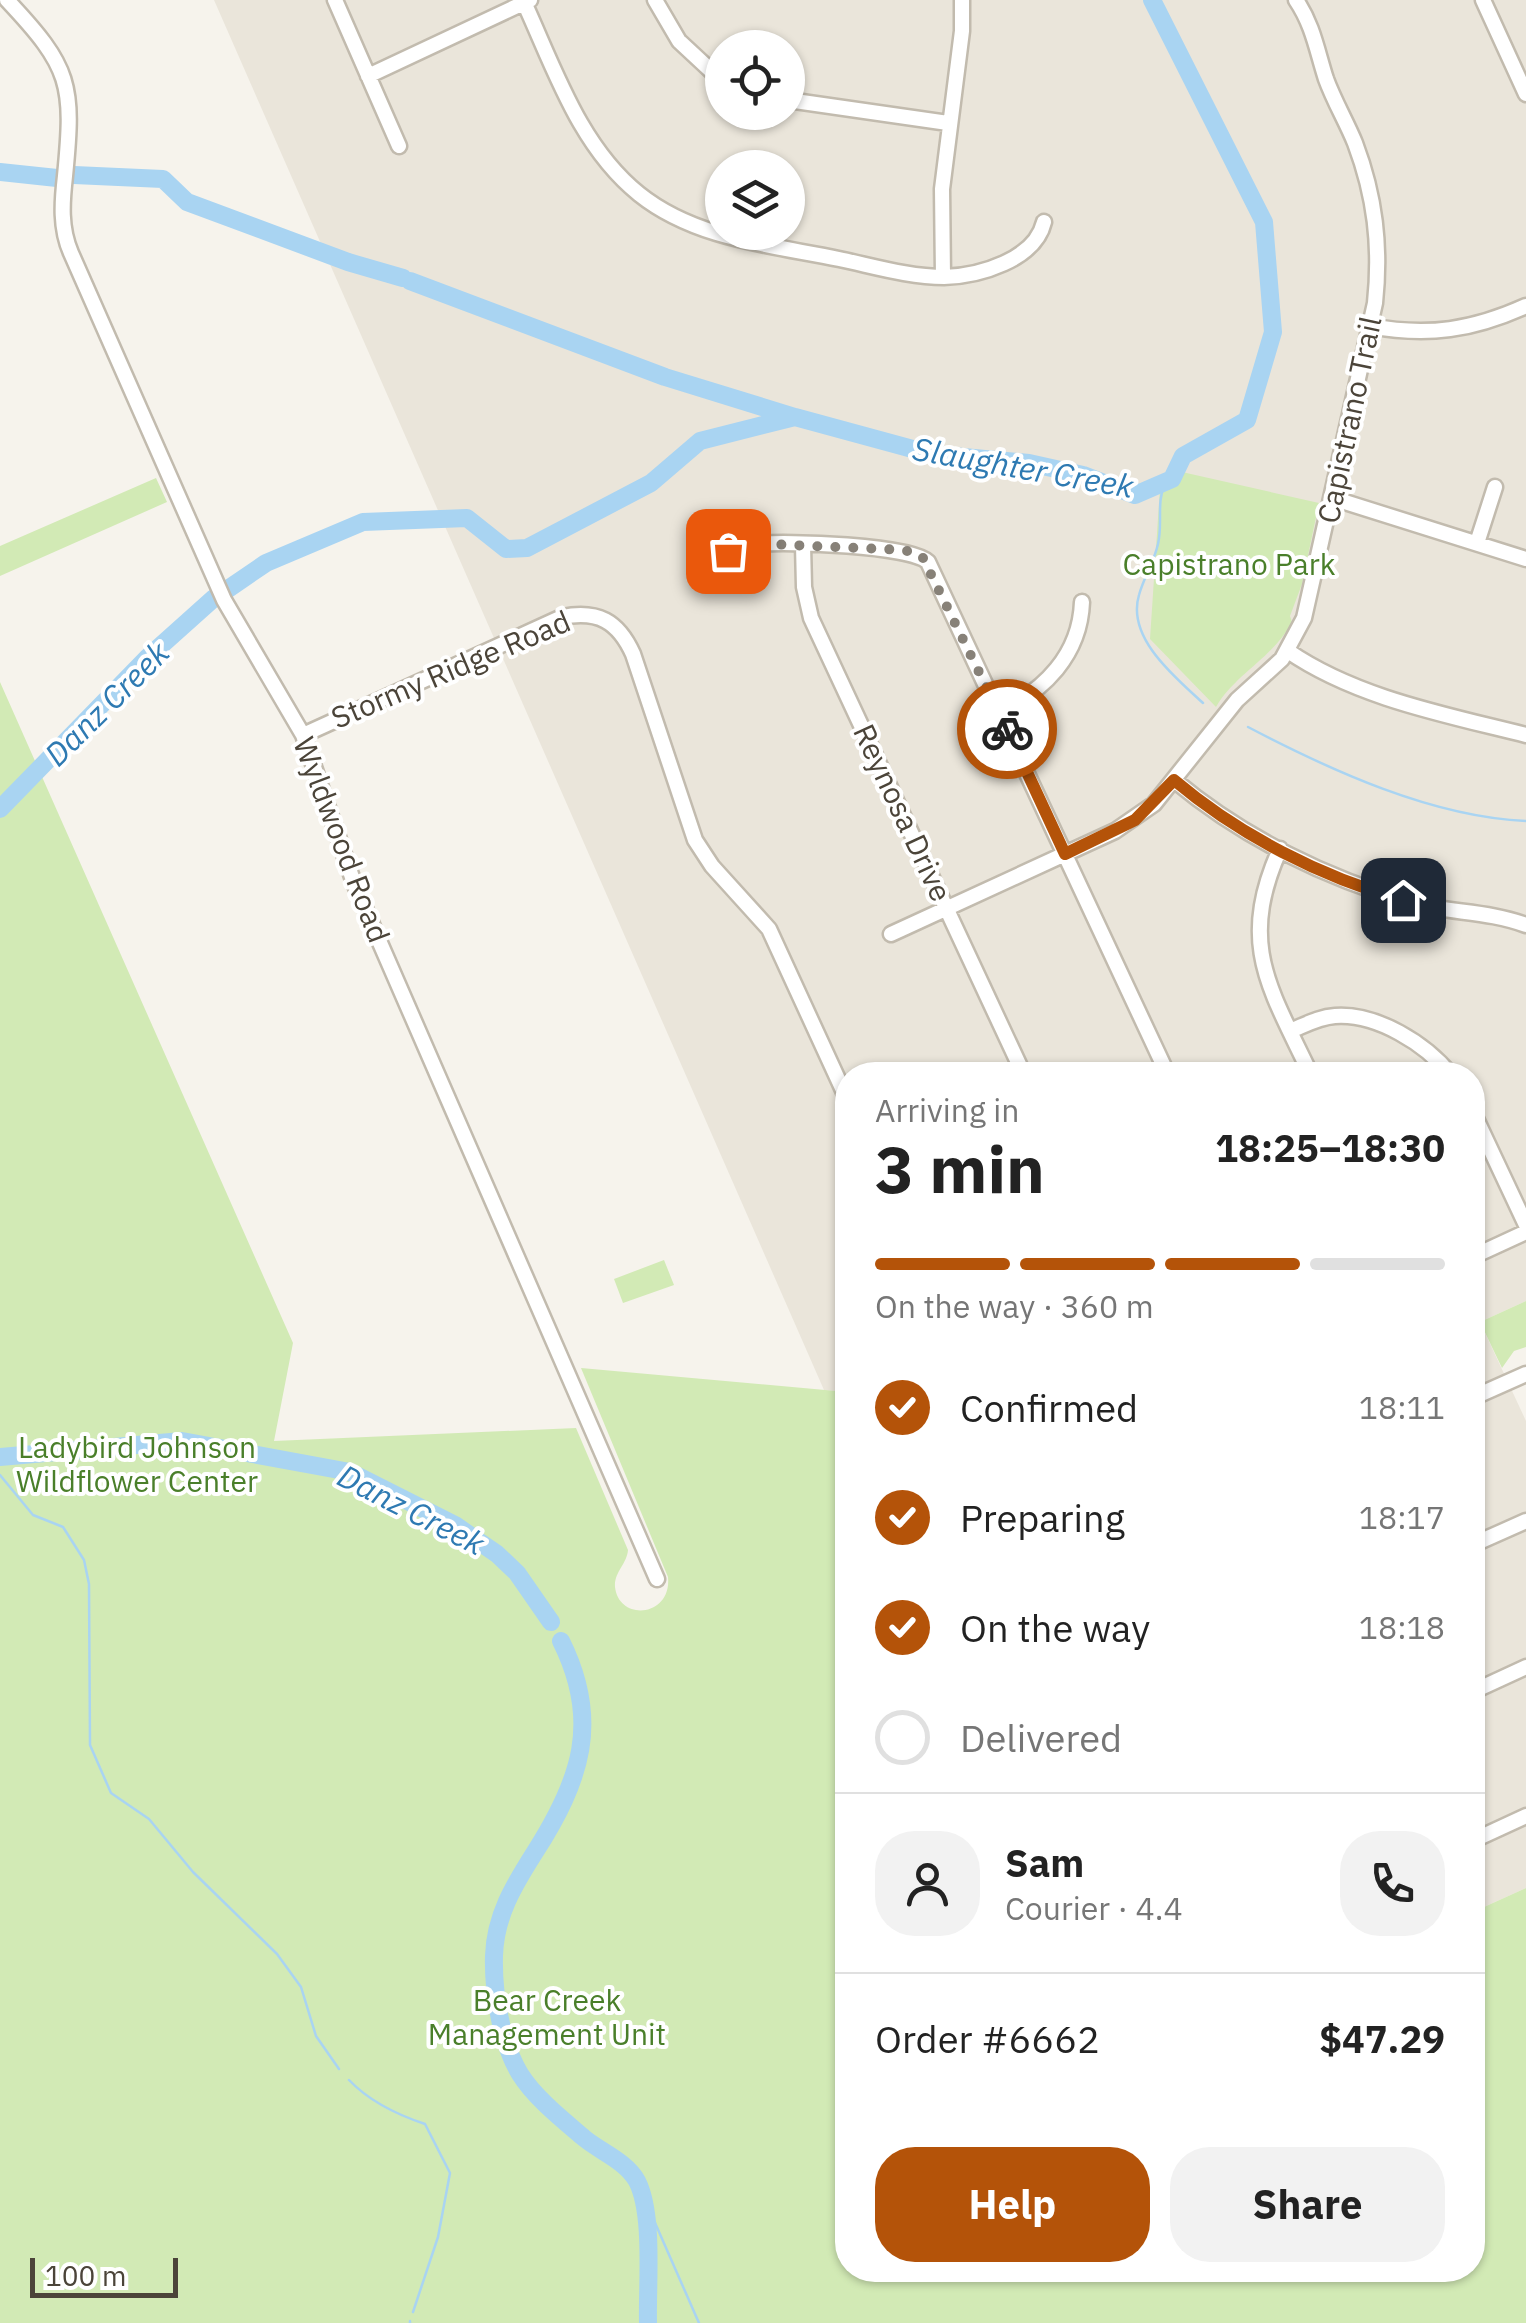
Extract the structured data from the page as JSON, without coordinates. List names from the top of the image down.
{
  "streets": {
    "street": [
      "Capistrano Trail",
      "Stormy Ridge Road",
      "Reynosa Drive",
      "Wyldwood Road"
    ]
  },
  "crossings": [
    ["Capistrano Trail", "Reynosa Drive"],
    ["Stormy Ridge Road", "Wyldwood Road"]
  ],
  "water": ["Slaughter Creek", "Danz Creek"],
  "parks": ["Capistrano Park", "Ladybird Johnson Wildflower Center", "Bear Creek Management Unit"],
  "scale_bar": "100 m",
  "page": {
    "heading": ["3 min", "Arriving in", "18:25–18:30"],
    "panel": [
      "Sam",
      "Courier · 4.4",
      "Order #6662",
      "$47.29"
    ],
    "bar": "On the way · 360 m",
    "list": [
      ["Confirmed", "18:11"],
      ["Preparing", "18:17"],
      ["On the way", "18:18"],
      "Delivered"
    ],
    "buttons": ["Help", "Share"],
    "scale": "100 m"
  }
}
